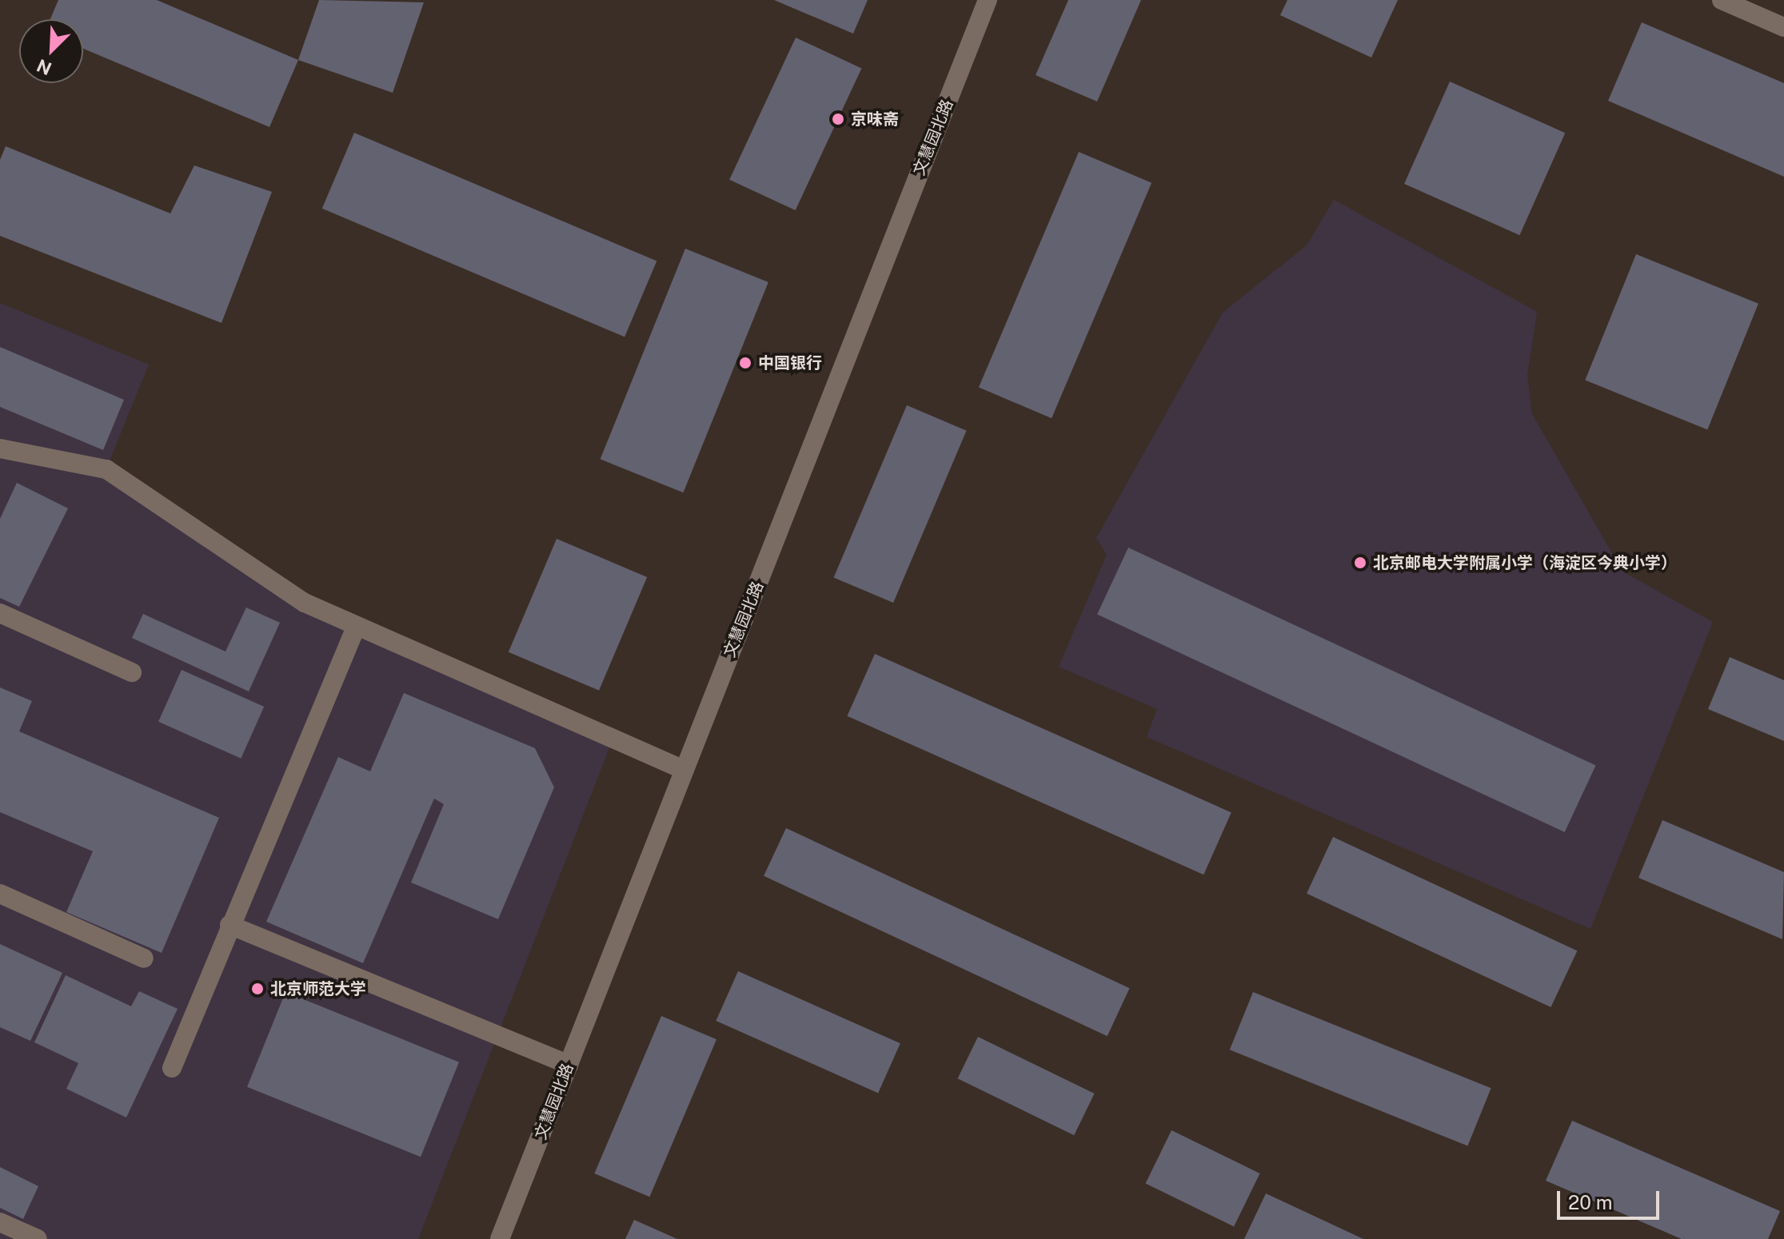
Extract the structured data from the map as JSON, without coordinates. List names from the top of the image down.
{
  "streets": {
    "street": ["文慧园北路"]
  },
  "places": [
    "京味斋",
    "中国银行",
    "北京邮电大学附属小学（海淀区今典小学）",
    "北京师范大学"
  ],
  "scale_bar": "20 m",
  "north": "bottom left"
}
